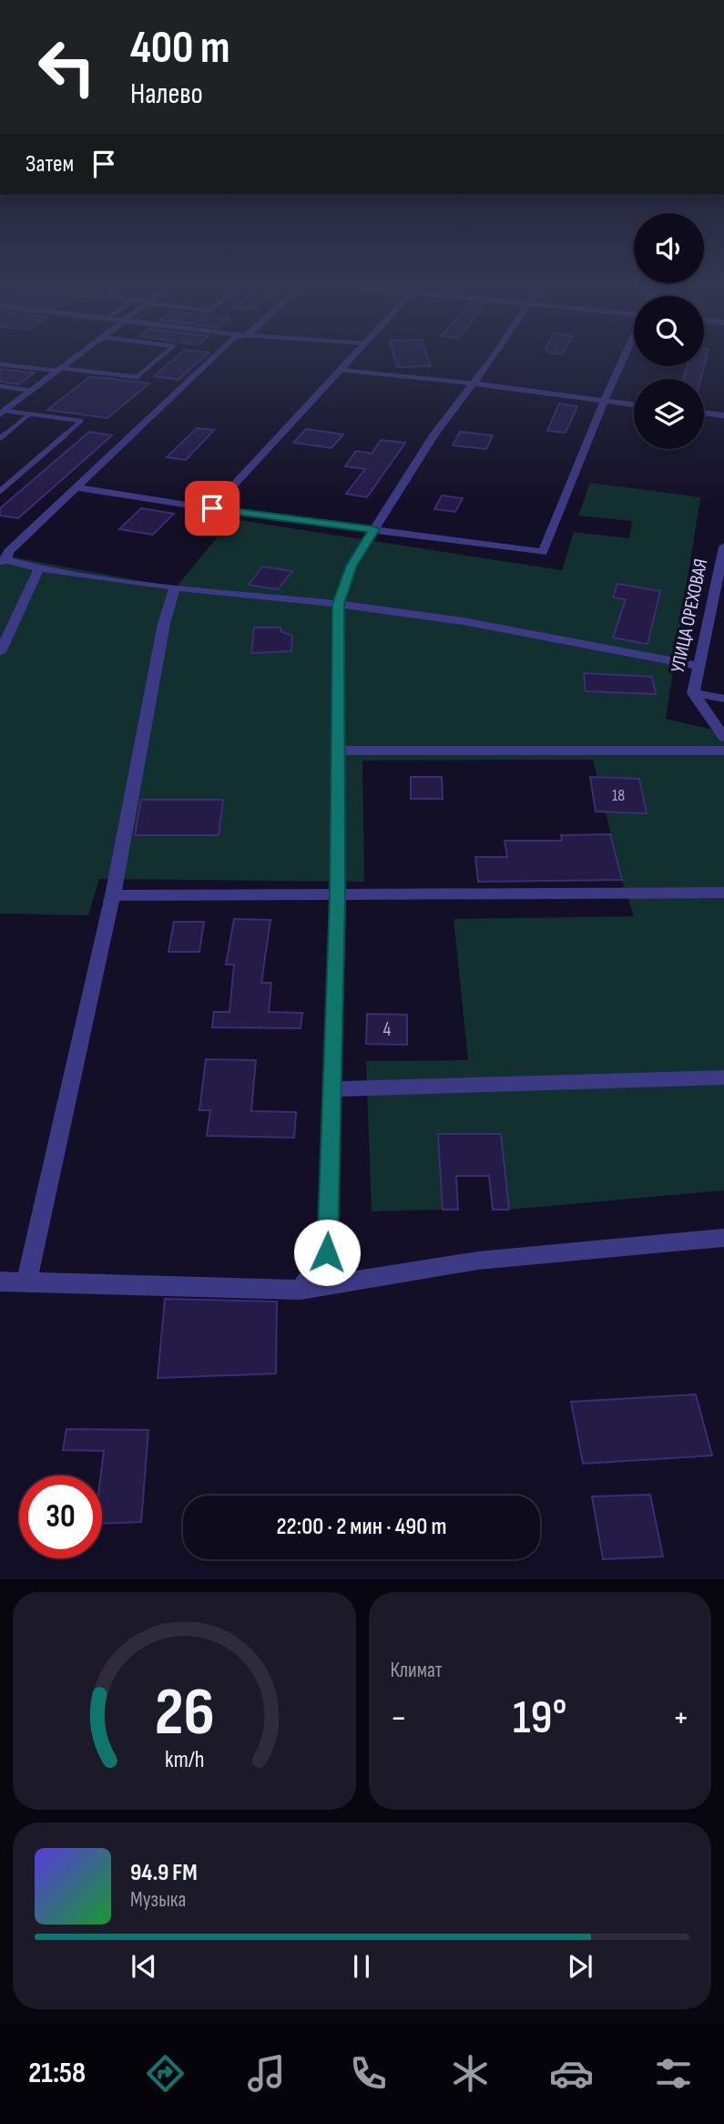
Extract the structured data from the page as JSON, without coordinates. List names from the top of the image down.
{
  "streets": {
    "street": ["УЛИЦА ОРЕХОВАЯ"]
  },
  "house_numbers": ["18", "4"],
  "page": {
    "turn": ["400 m", "Налево"],
    "then": "Затем",
    "limit": "30",
    "trip": "22:00 · 2 мин · 490 m",
    "tile": "Климат",
    "heat": ["−", "19°", "+"],
    "song": ["94.9 FM", "Музыка"],
    "tabs": "21:58",
    "gauge": ["26", "km/h"]
  }
}
